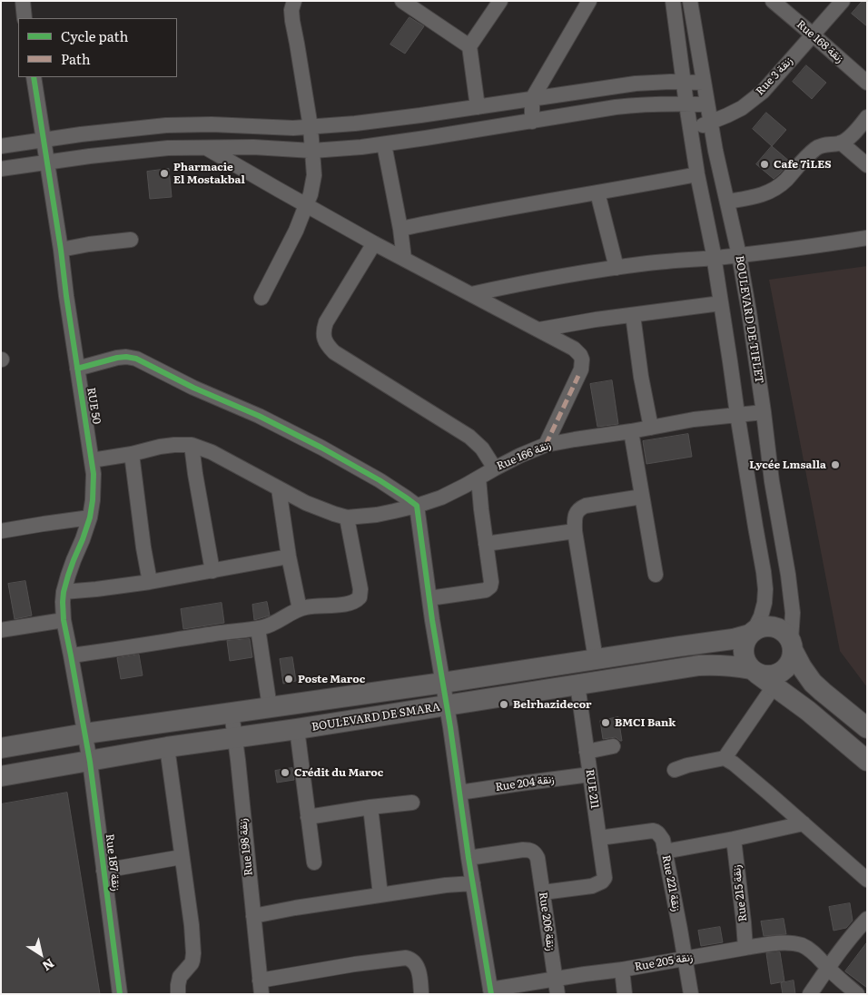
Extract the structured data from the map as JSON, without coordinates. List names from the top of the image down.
{
  "streets": {
    "street": [
      "Rue 168 زنقة",
      "Rue 3 زنقة",
      "BOULEVARD DE TIFLET",
      "RUE 50",
      "Rue 166 زنقة",
      "BOULEVARD DE SMARA",
      "Rue 204 زنقة",
      "RUE 211",
      "Rue 198 زنقة",
      "Rue 187 زنقة",
      "Rue 221 زنقة",
      "Rue 215 زنقة",
      "Rue 206 زنقة",
      "Rue 205 زنقة"
    ]
  },
  "crossings": [
    ["Rue 168 زنقة", "Rue 3 زنقة"],
    ["Rue 3 زنقة", "BOULEVARD DE TIFLET"],
    ["BOULEVARD DE TIFLET", "Rue 166 زنقة"],
    ["BOULEVARD DE TIFLET", "BOULEVARD DE SMARA"],
    ["RUE 50", "Rue 187 زنقة"],
    ["BOULEVARD DE SMARA", "RUE 211"],
    ["BOULEVARD DE SMARA", "Rue 198 زنقة"],
    ["BOULEVARD DE SMARA", "Rue 187 زنقة"],
    ["Rue 204 زنقة", "RUE 211"],
    ["RUE 211", "Rue 221 زنقة"],
    ["RUE 211", "Rue 206 زنقة"],
    ["Rue 221 زنقة", "Rue 205 زنقة"],
    ["Rue 215 زنقة", "Rue 205 زنقة"],
    ["Rue 206 زنقة", "Rue 205 زنقة"]
  ],
  "places": [
    "Cafe 7iLES",
    "Pharmacie El Mostakbal",
    "Lycée Lmsalla",
    "Poste Maroc",
    "Belrhazidecor",
    "BMCI Bank",
    "Crédit du Maroc"
  ],
  "legend": ["Cycle path", "Path"],
  "north": "bottom right"
}
